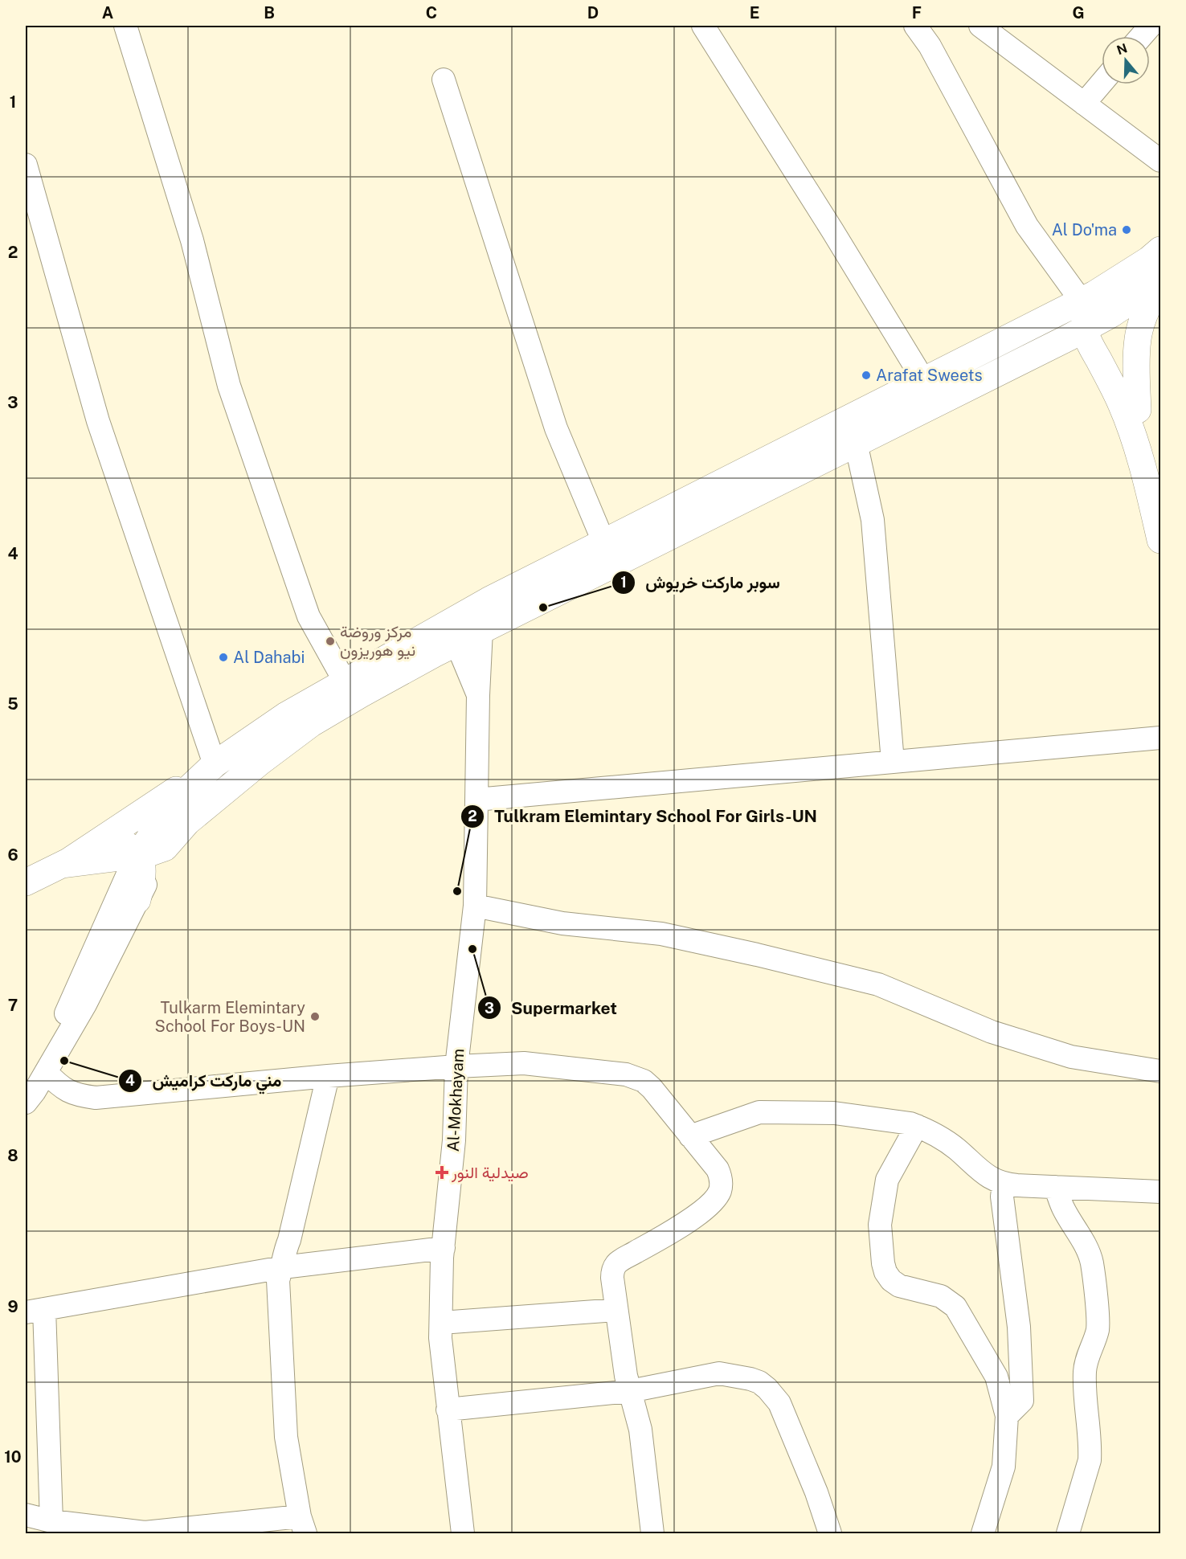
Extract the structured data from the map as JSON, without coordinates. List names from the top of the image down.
{
  "streets": {
    "street": ["Al-Mokhayam"]
  },
  "places": {
    "other": [
      "Al Do'ma",
      "Arafat Sweets",
      "سوبر ماركت خريوش",
      "مركز وروضة نيو هوريزون",
      "Al Dahabi",
      "Tulkram Elemintary School For Girls-UN",
      "Supermarket",
      "Tulkarm Elemintary School For Boys-UN",
      "مني ماركت كراميش"
    ],
    "health": ["صيدلية النور"]
  },
  "north": "top",
  "grid": {
    "columns": [
      "A",
      "B",
      "C",
      "D",
      "E",
      "F",
      "G"
    ],
    "rows": [
      "1",
      "2",
      "3",
      "4",
      "5",
      "6",
      "7",
      "8",
      "9",
      "10"
    ]
  }
}
